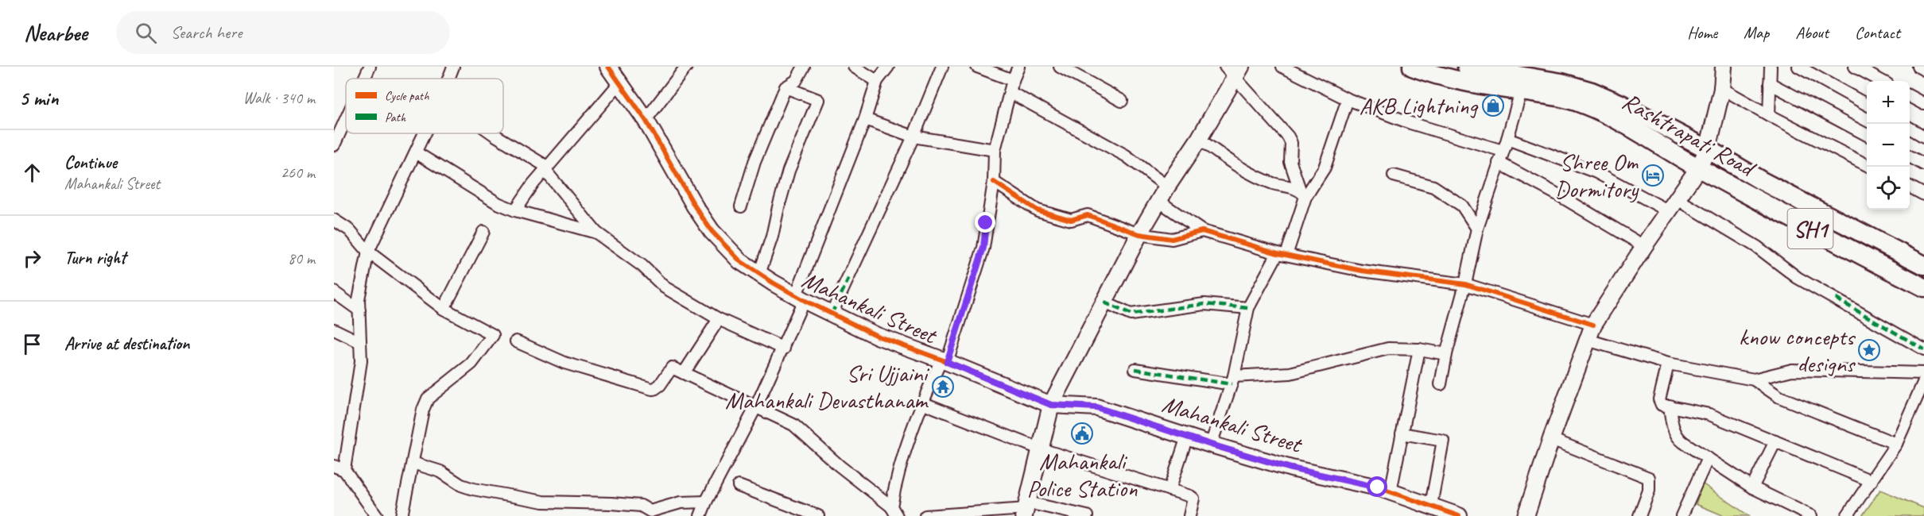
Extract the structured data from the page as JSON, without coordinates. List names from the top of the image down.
{
  "streets": {
    "main road": ["Rashtrapati Road", "SH1"],
    "street": ["Mahankali Street"]
  },
  "places": {
    "shop": ["AKB Lightning"],
    "hotel": ["Shree Om Dormitory"],
    "place": ["know concepts designs"],
    "temple": ["Sri Ujjaini Mahankali Devasthanam"],
    "public building": ["Mahankali Police Station"]
  },
  "legend": ["Cycle path", "Path"],
  "page": {
    "header": "Nearbee",
    "search": "Search here",
    "nav": [
      "Home",
      "Map",
      "About",
      "Contact"
    ],
    "heading": ["5 min", "Walk · 340 m"],
    "map_buttons": ["+", "−"],
    "list": [
      ["Continue", "Mahankali Street", "260 m"],
      ["Turn right", "80 m"],
      "Arrive at destination"
    ]
  }
}
